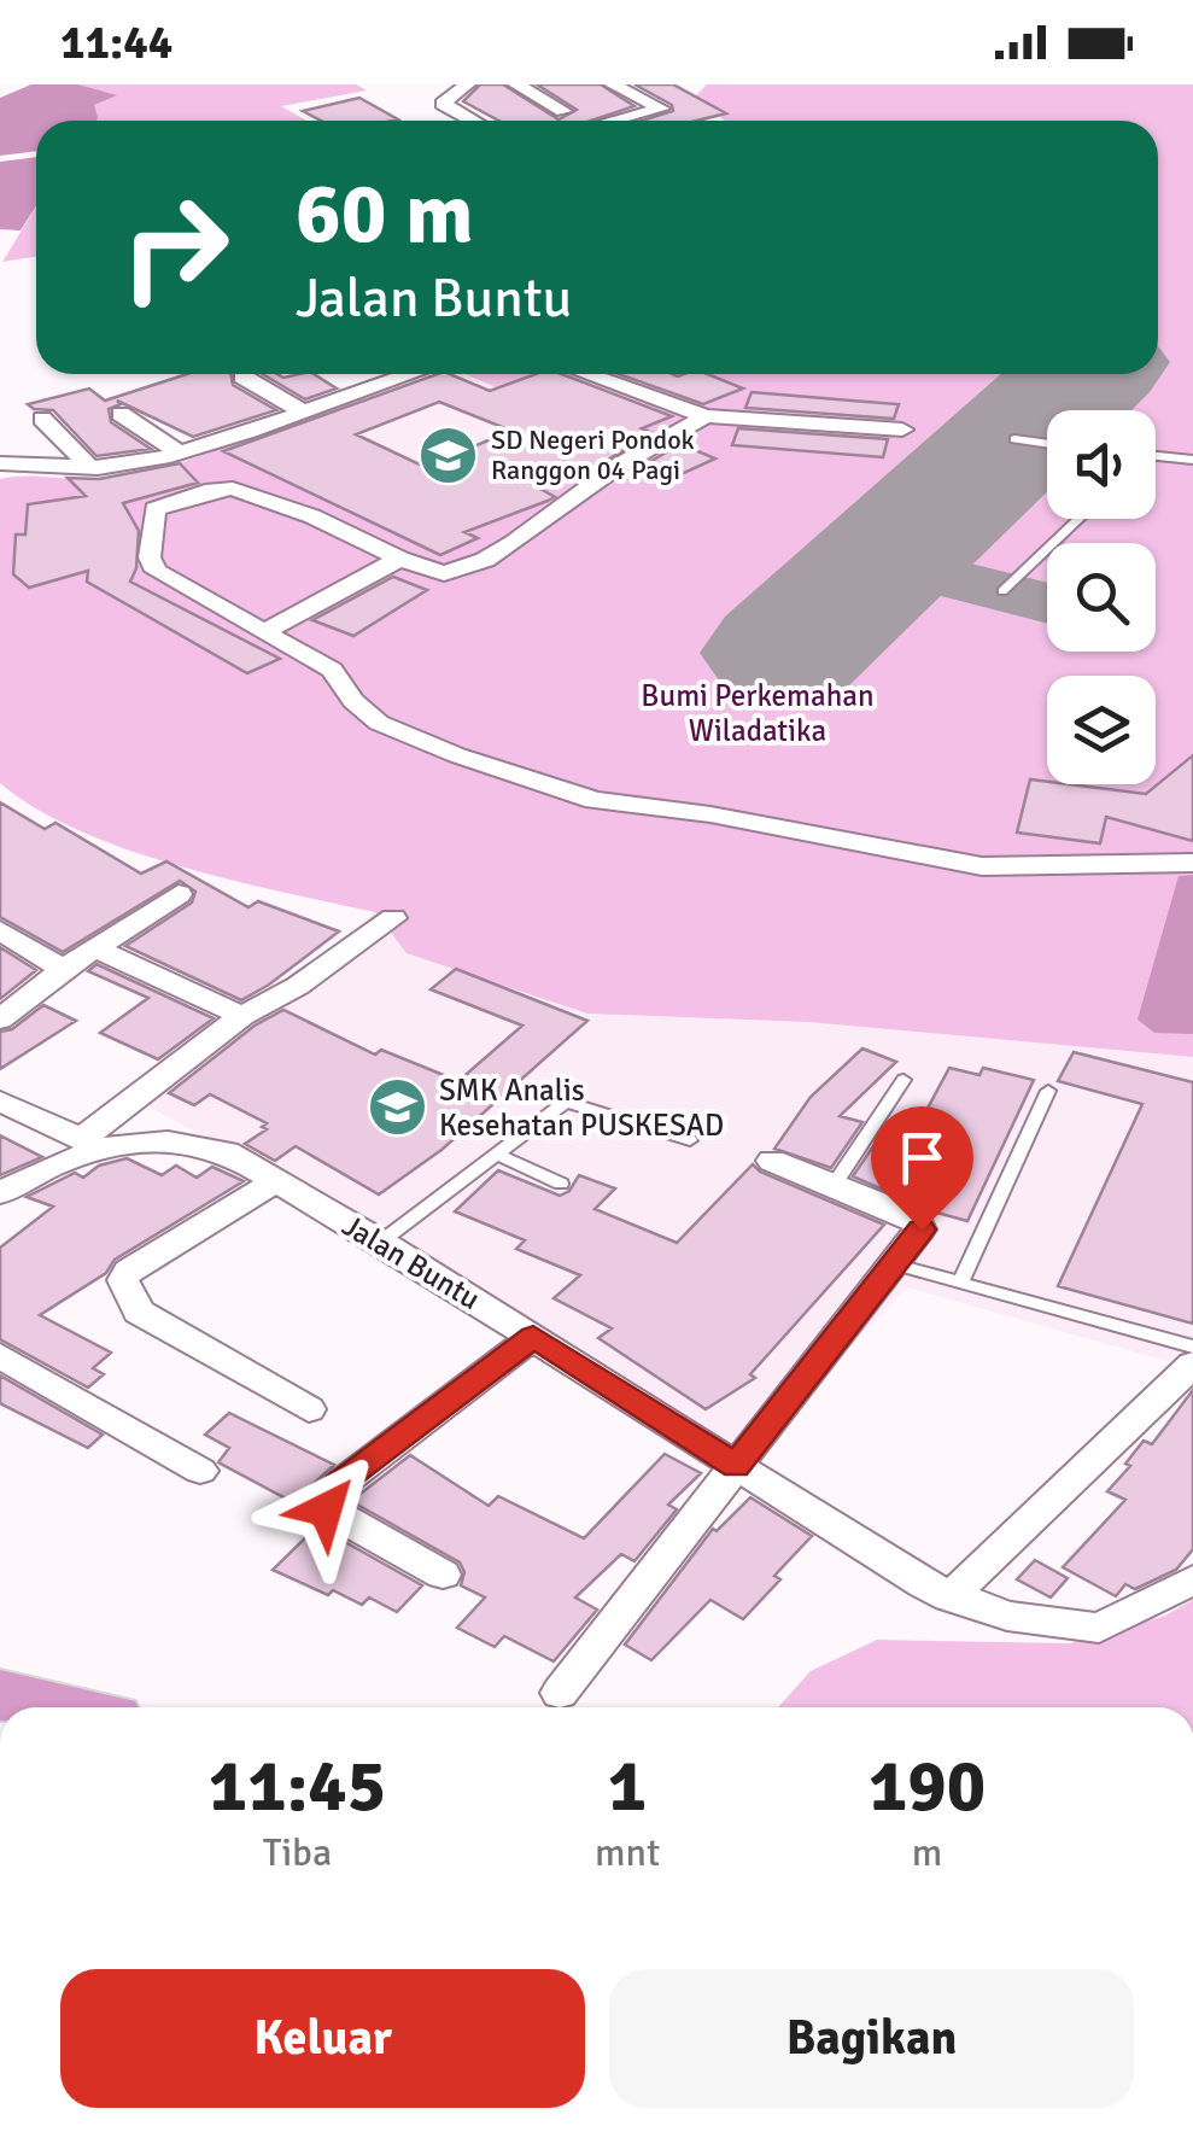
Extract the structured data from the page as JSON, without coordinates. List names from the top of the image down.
{
  "streets": {
    "street": ["Jalan Buntu"]
  },
  "parks": ["Bumi Perkemahan Wiladatika"],
  "places": {
    "school or university": ["SD Negeri Pondok Ranggon 04 Pagi", "SMK Analis Kesehatan PUSKESAD"]
  },
  "page": {
    "status": "11:44",
    "turn": ["60 m", "Jalan Buntu"],
    "eta": [
      "11:45",
      "Tiba",
      "1",
      "mnt",
      "190",
      "m"
    ],
    "buttons": ["Keluar", "Bagikan"]
  }
}
